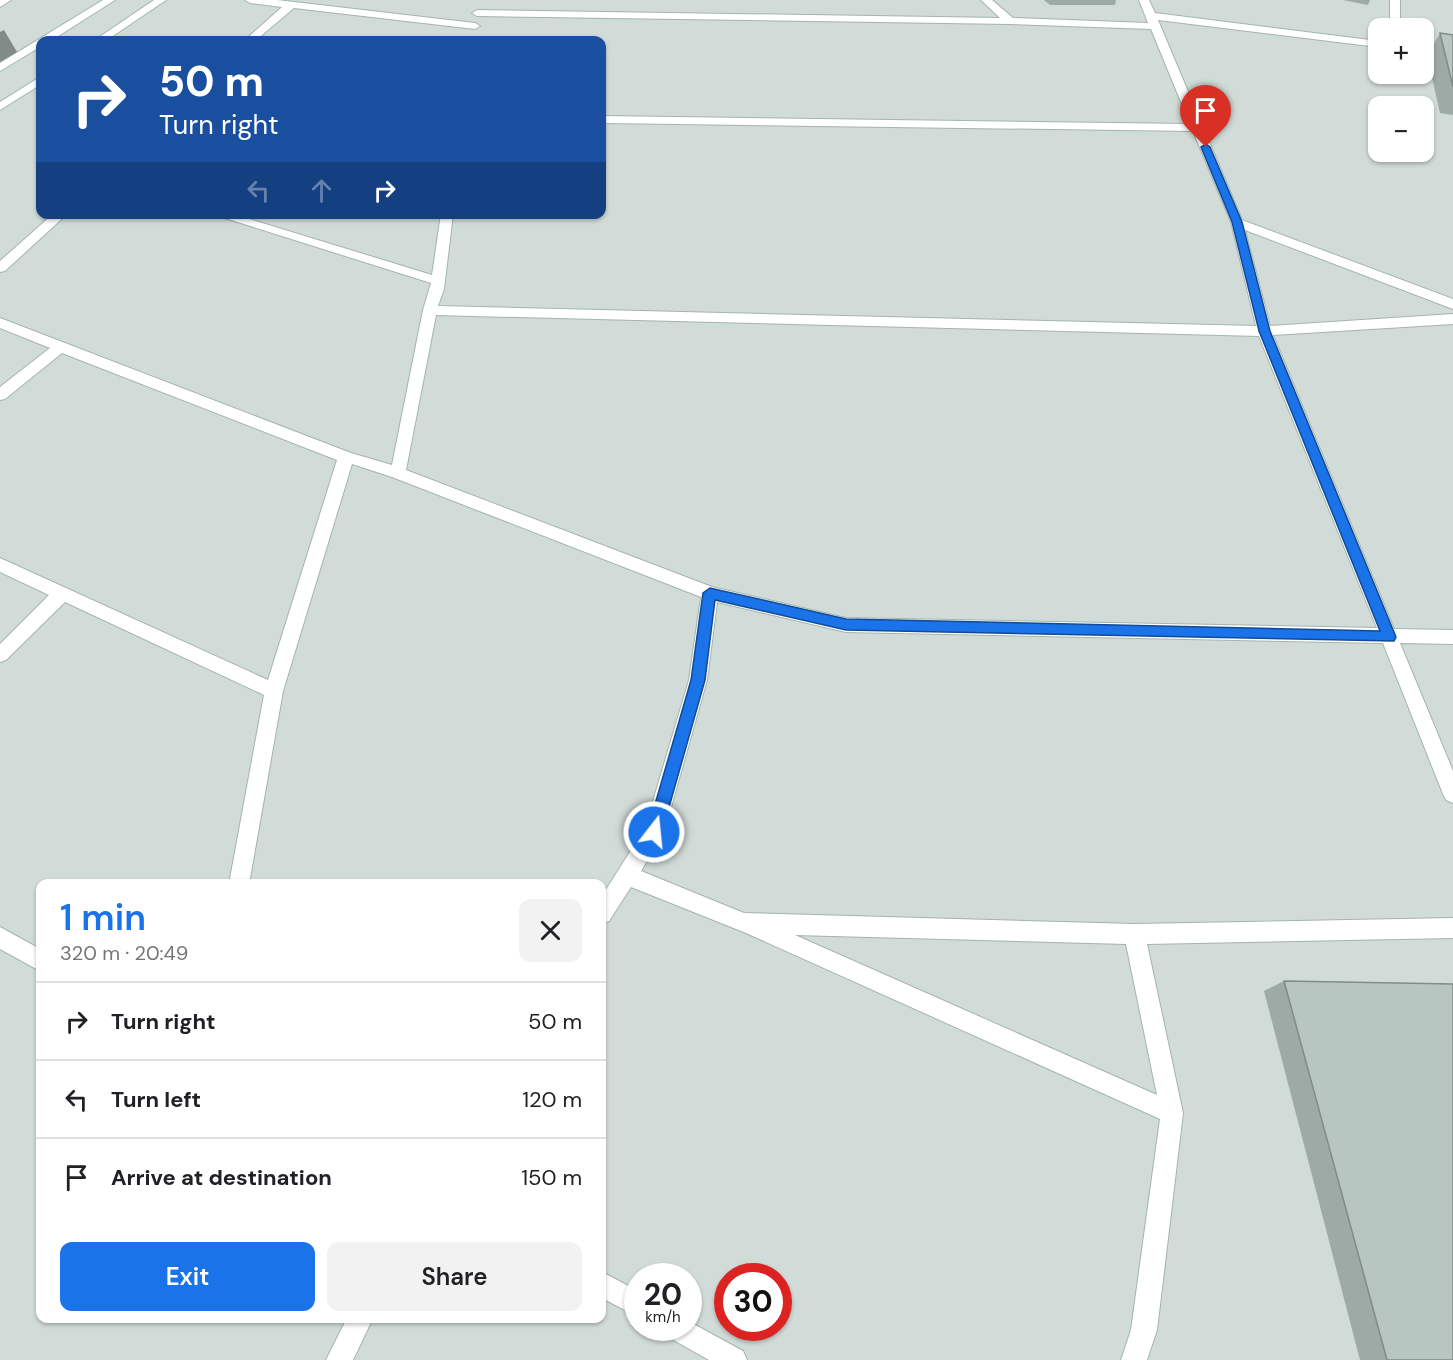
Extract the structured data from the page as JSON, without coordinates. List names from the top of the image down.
{
  "page": {
    "map_buttons": ["+", "−"],
    "turn": ["50 m", "Turn right"],
    "heading": ["1 min", "320 m · 20:49"],
    "list": [
      {
        "name": "Turn right",
        "value": "50 m"
      },
      {
        "name": "Turn left",
        "value": "120 m"
      },
      {
        "name": "Arrive at destination",
        "value": "150 m"
      }
    ],
    "buttons": ["Exit", "Share"],
    "speed": "20 km/h",
    "limit": "30"
  }
}
